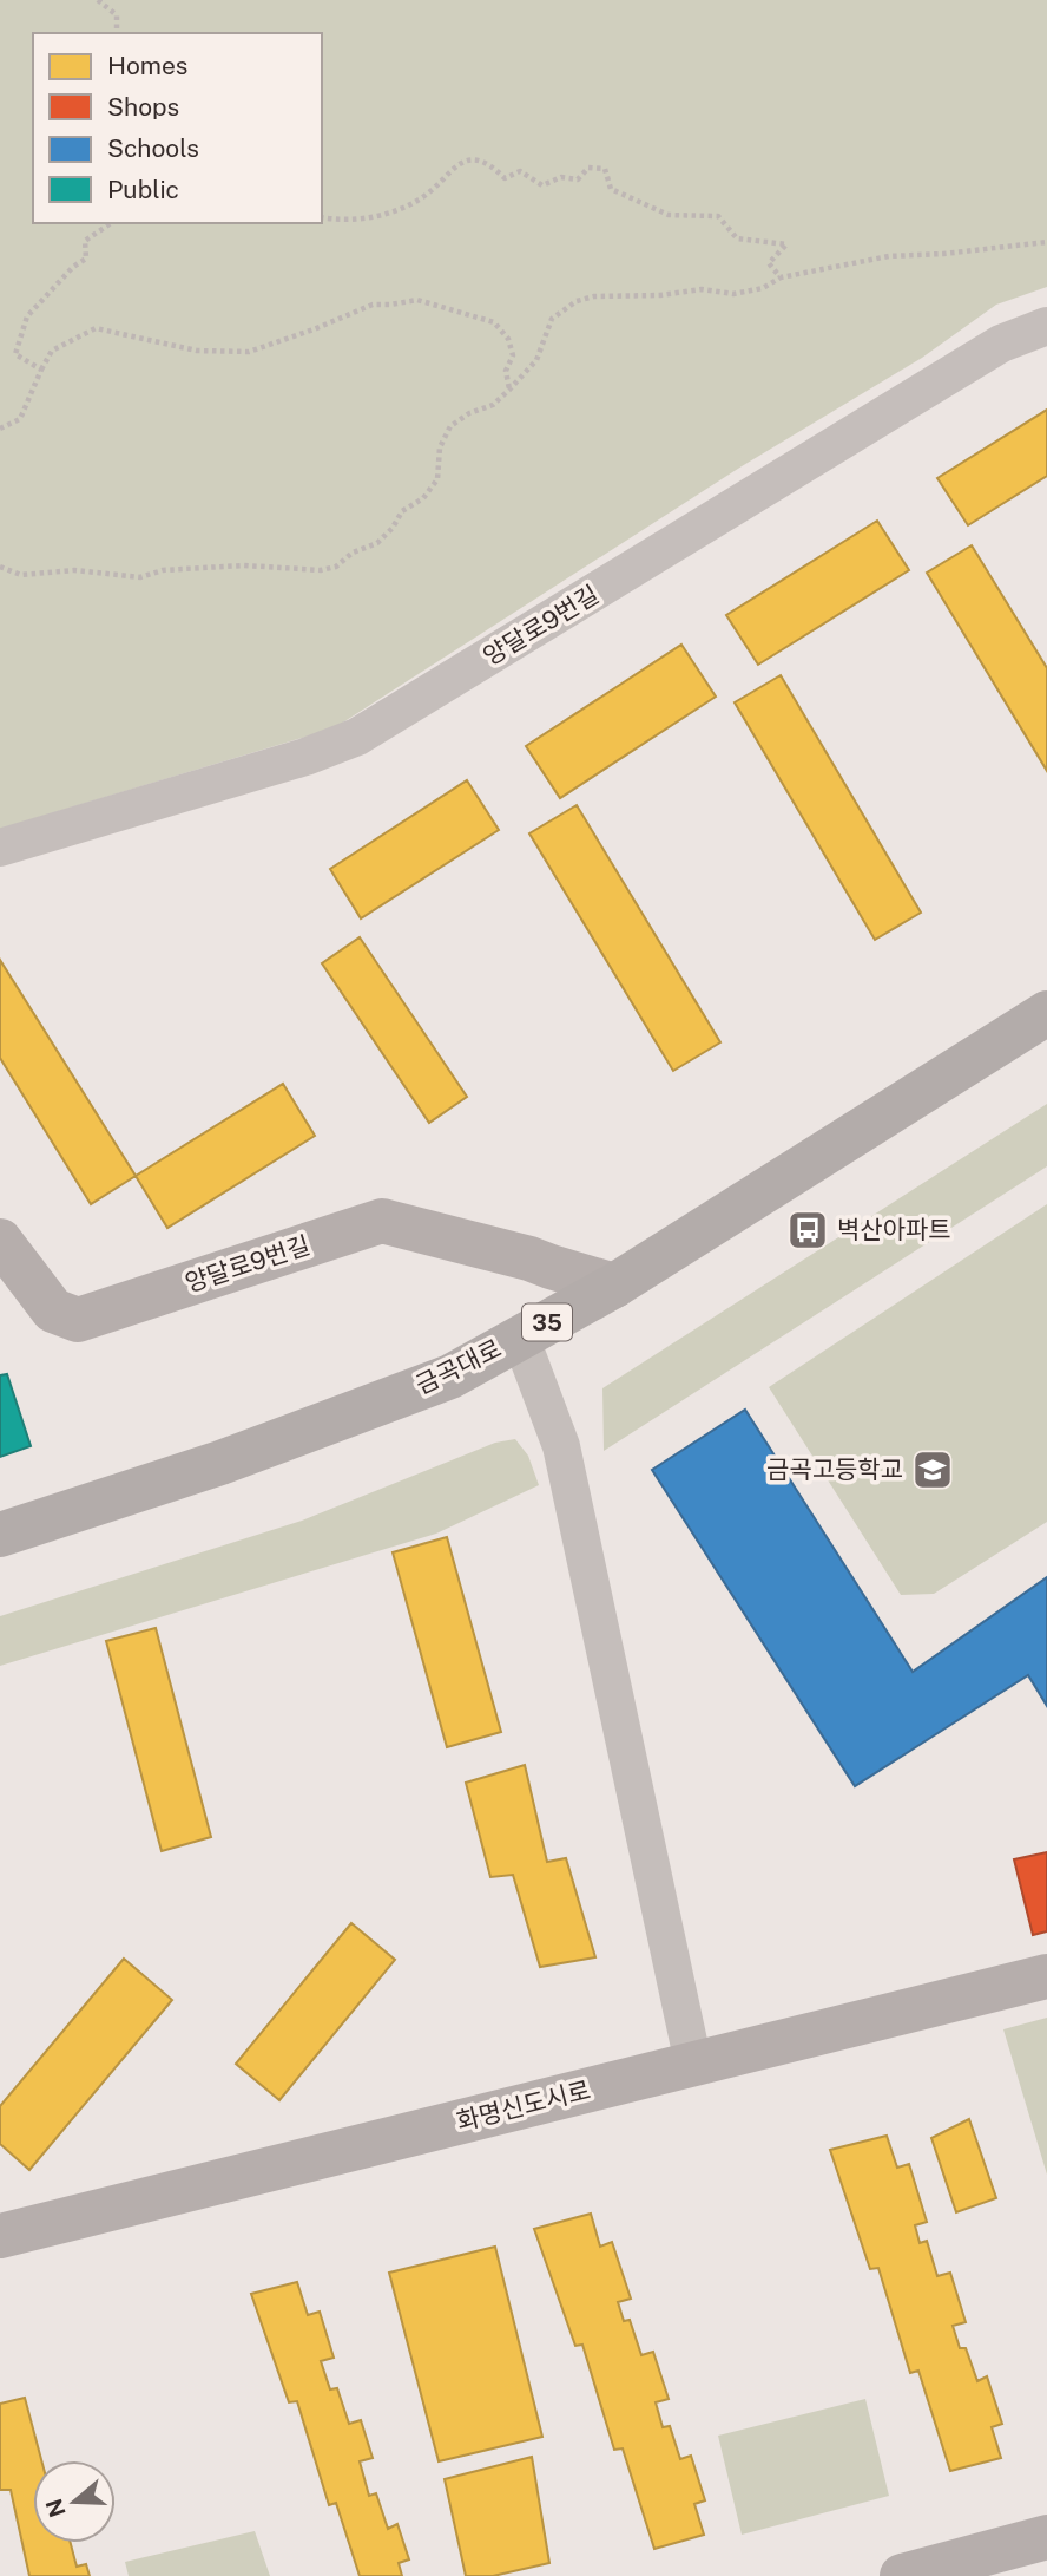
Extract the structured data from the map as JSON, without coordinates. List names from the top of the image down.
{
  "streets": {
    "main road": [
      "양달로9번길",
      "35",
      "금곡대로",
      "화명신도시로"
    ]
  },
  "crossings": [
    ["양달로9번길", "금곡대로"]
  ],
  "places": {
    "bus stop": ["벽산아파트"],
    "school or university": ["금곡고등학교"]
  },
  "legend": [
    "Homes",
    "Shops",
    "Schools",
    "Public"
  ],
  "north": "left"
}
